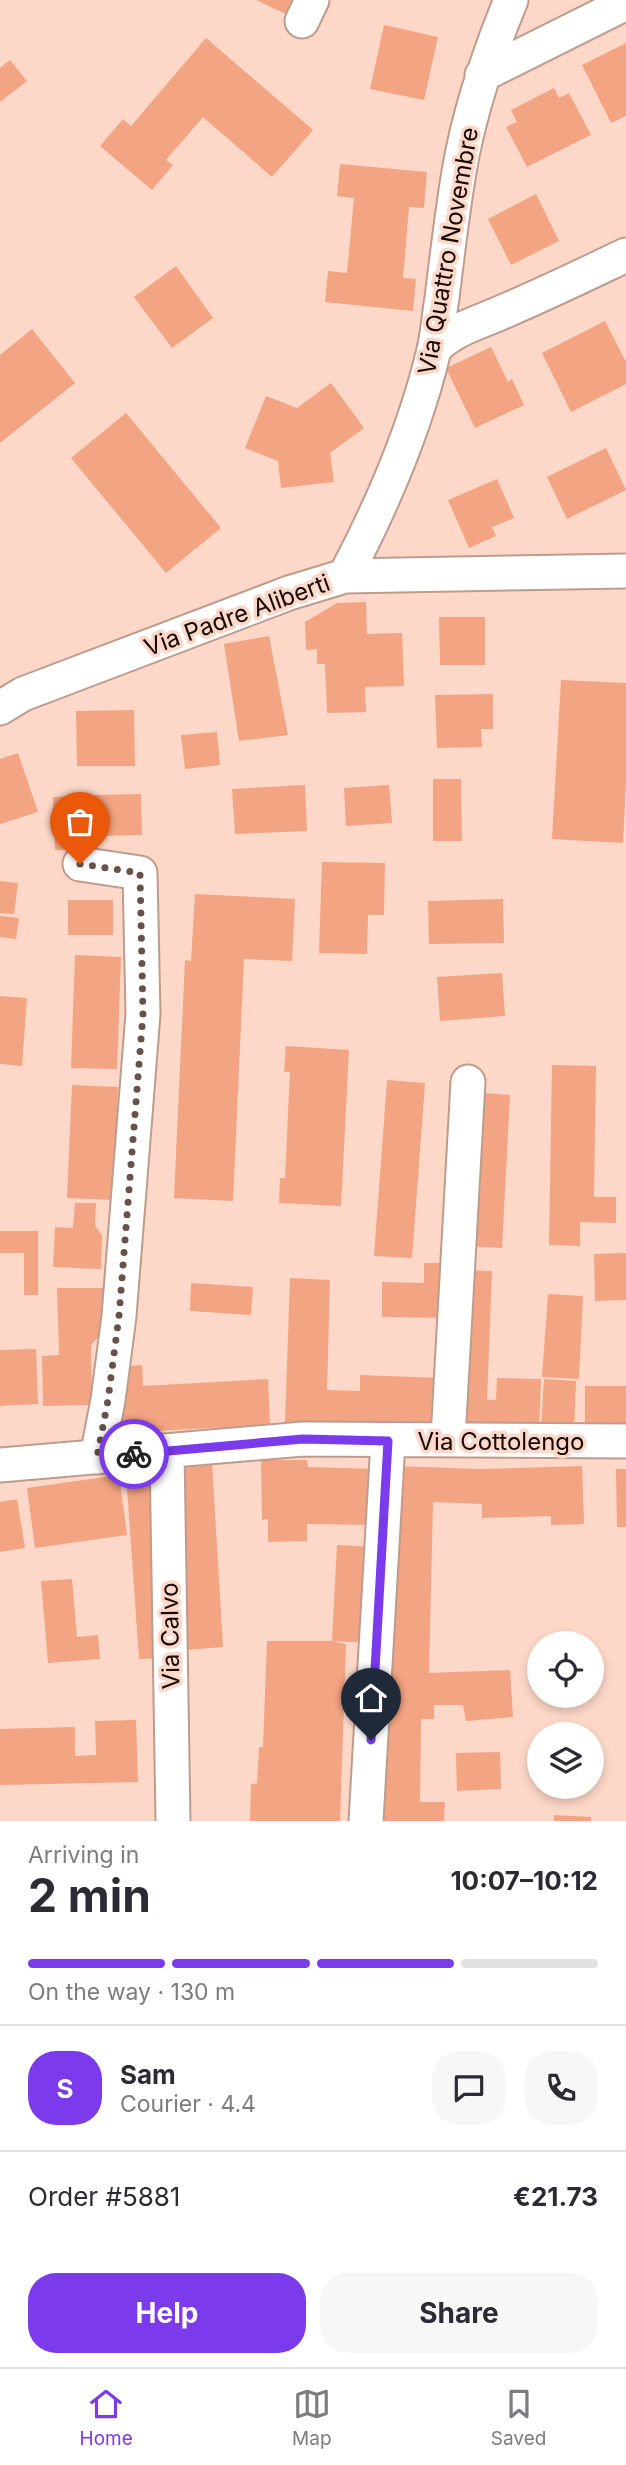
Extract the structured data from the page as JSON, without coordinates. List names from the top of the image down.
{
  "streets": {
    "street": [
      "Via Quattro Novembre",
      "Via Padre Aliberti",
      "Via Cottolengo",
      "Via Calvo"
    ]
  },
  "crossings": [
    ["Via Quattro Novembre", "Via Padre Aliberti"],
    ["Via Cottolengo", "Via Calvo"]
  ],
  "page": {
    "heading": ["2 min", "Arriving in", "10:07–10:12"],
    "panel": [
      "Sam",
      "Courier · 4.4",
      "Order #5881",
      "€21.73"
    ],
    "bar": "On the way · 130 m",
    "round": "S",
    "buttons": ["Help", "Share"],
    "tabs": ["Home", "Map", "Saved"]
  }
}
